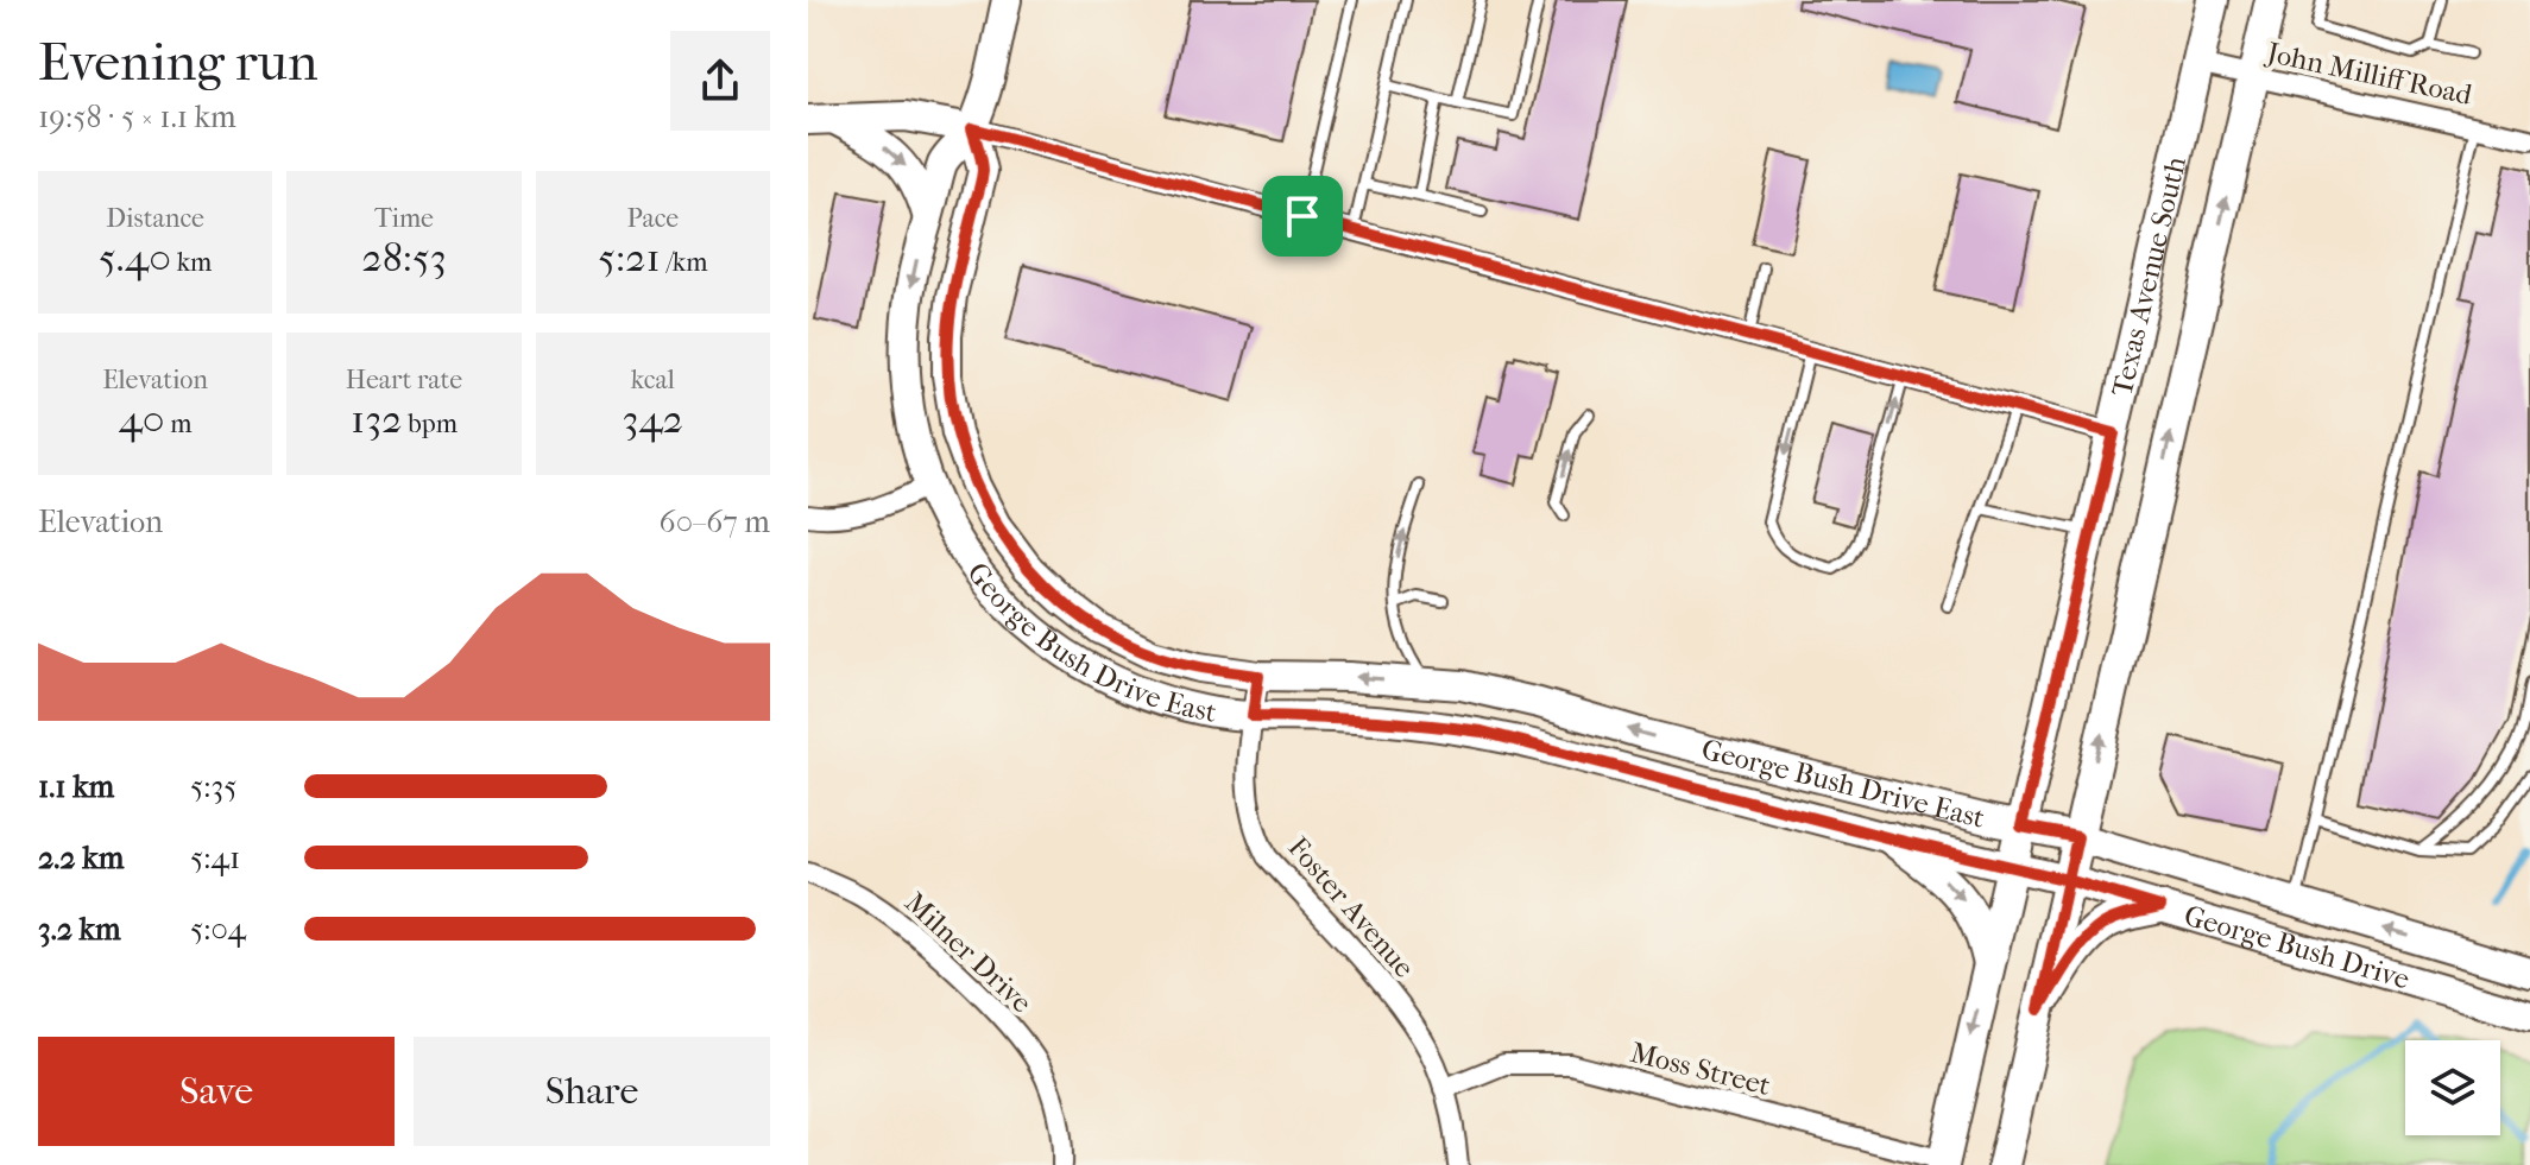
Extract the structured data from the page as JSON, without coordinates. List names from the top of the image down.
{
  "streets": {
    "main road": ["Texas Avenue South"],
    "street": [
      "John Milliff Road",
      "George Bush Drive East",
      "Foster Avenue",
      "George Bush Drive",
      "Milner Drive",
      "Moss Street"
    ]
  },
  "crossings": [
    ["John Milliff Road", "Texas Avenue South"],
    ["Texas Avenue South", "George Bush Drive East"],
    ["Texas Avenue South", "George Bush Drive"],
    ["Texas Avenue South", "Moss Street"],
    ["George Bush Drive East", "Foster Avenue"],
    ["George Bush Drive East", "George Bush Drive"],
    ["Foster Avenue", "Moss Street"]
  ],
  "page": {
    "heading": ["Evening run", "19:58 · 5 × 1.1 km"],
    "stats": [
      ["Distance", "5.40 km"],
      ["Time", "28:53"],
      ["Pace", "5:21 /km"],
      ["Elevation", "40 m"],
      ["Heart rate", "132 bpm"],
      ["kcal", "342"]
    ],
    "chart": ["Elevation", "60–67 m"],
    "list": [
      {
        "name": "1.1 km",
        "note": "5:35"
      },
      {
        "name": "2.2 km",
        "note": "5:41"
      },
      {
        "name": "3.2 km",
        "note": "5:04"
      }
    ],
    "buttons": ["Save", "Share"]
  }
}
